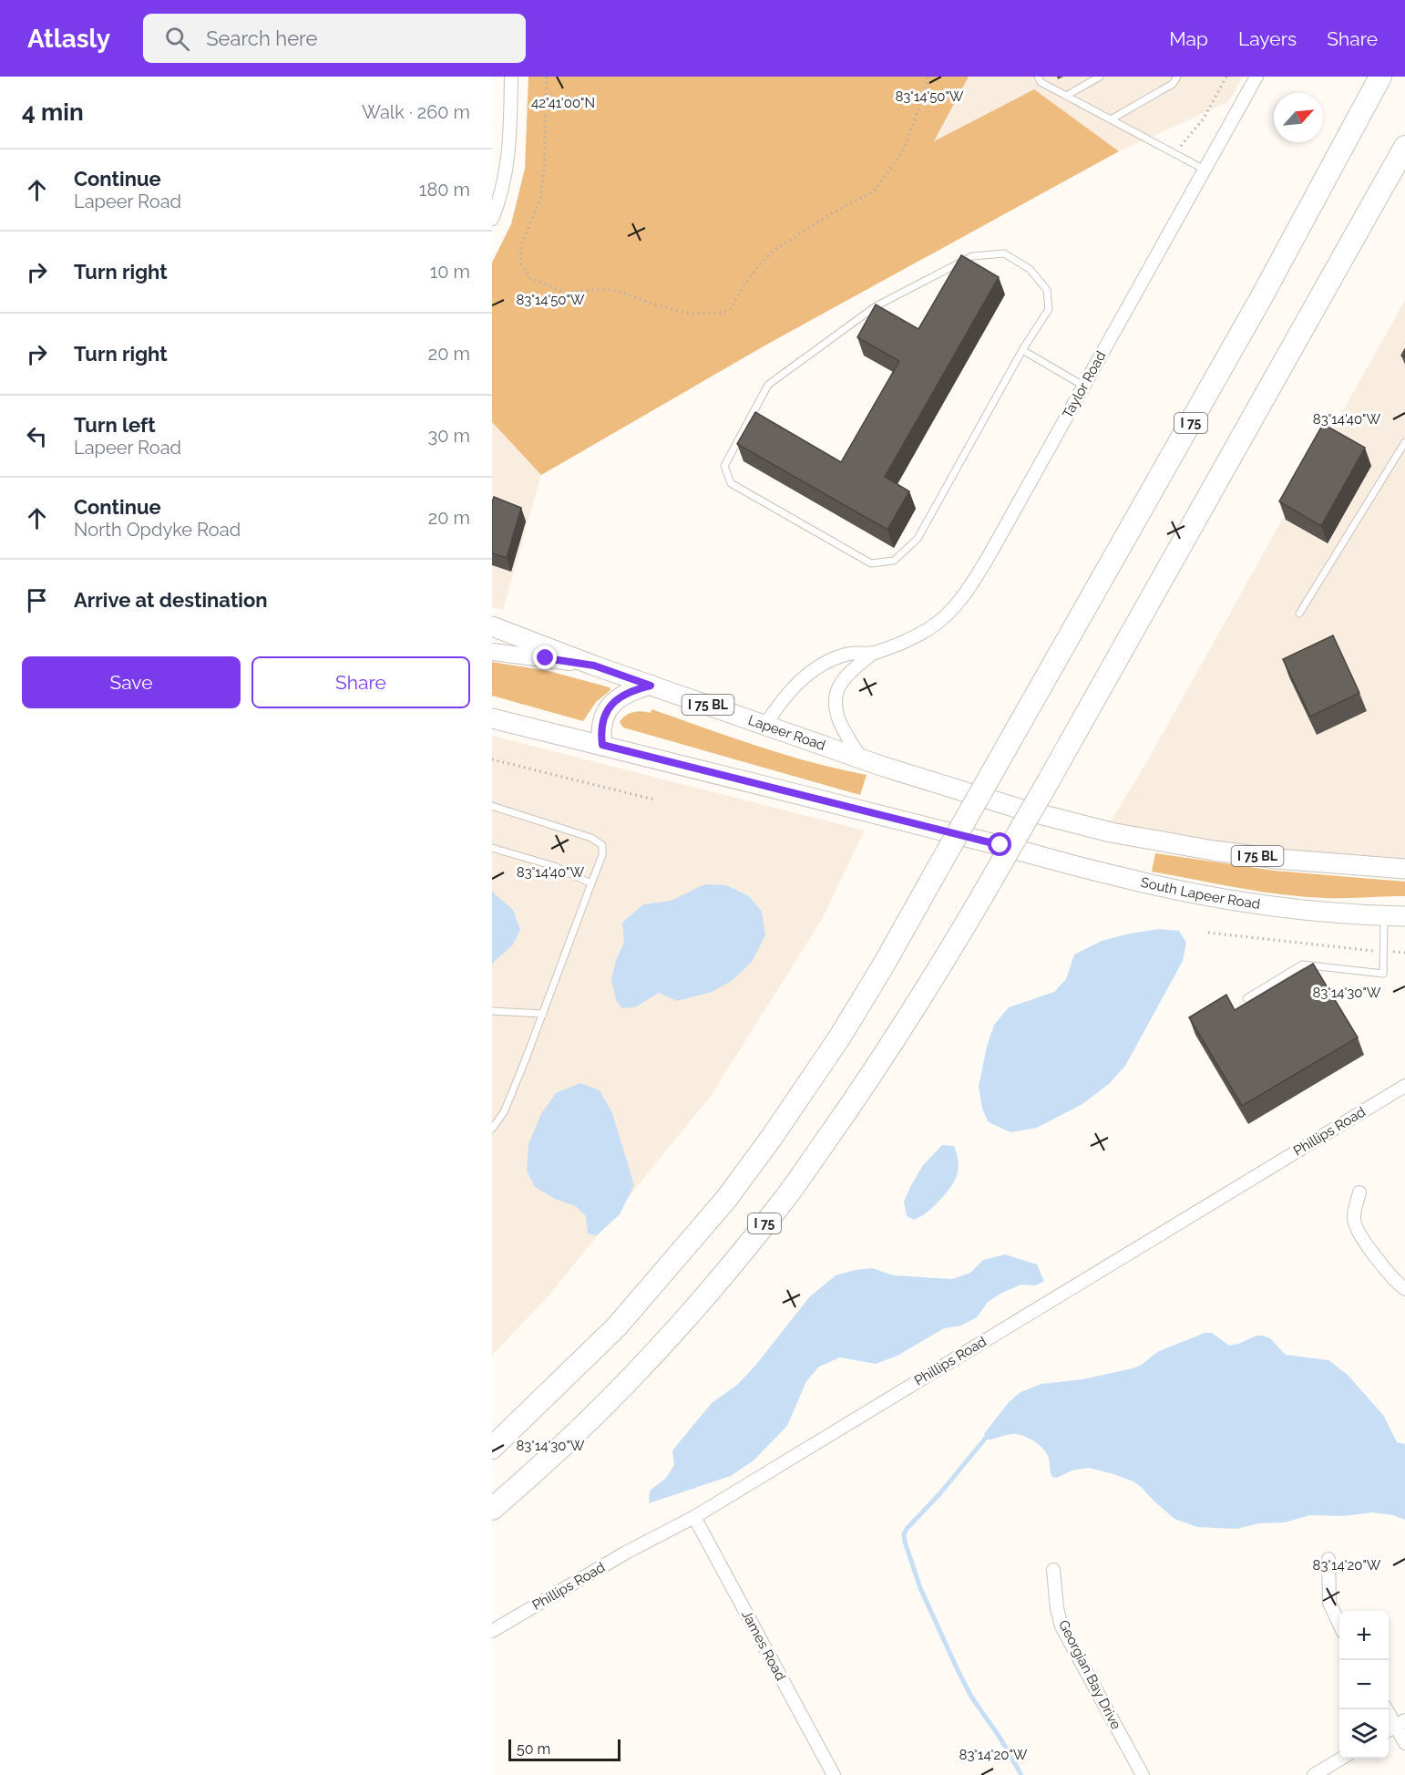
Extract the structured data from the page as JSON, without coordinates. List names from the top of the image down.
{
  "streets": {
    "highway": ["I 75"],
    "main road": ["I 75 BL", "Lapeer Road", "South Lapeer Road"],
    "street": [
      "Taylor Road",
      "Phillips Road",
      "James Road",
      "Georgian Bay Drive"
    ]
  },
  "crossings": [
    ["Taylor Road", "Lapeer Road"],
    ["Phillips Road", "James Road"]
  ],
  "scale_bar": "50 m",
  "north": "top right",
  "page": {
    "header": "Atlasly",
    "search": "Search here",
    "nav": ["Map", "Layers", "Share"],
    "heading": ["4 min", "Walk · 260 m"],
    "list": [
      ["Continue", "Lapeer Road", "180 m"],
      ["Turn right", "10 m"],
      ["Turn right", "20 m"],
      ["Turn left", "Lapeer Road", "30 m"],
      ["Continue", "North Opdyke Road", "20 m"],
      "Arrive at destination"
    ],
    "buttons": ["Save", "Share"],
    "map_buttons": ["+", "−"],
    "scale": "50 m"
  },
  "coordinates": [
    "83°14'50\"W",
    "42°41'00\"N",
    "83°14'40\"W",
    "83°14'30\"W",
    "83°14'20\"W"
  ]
}
